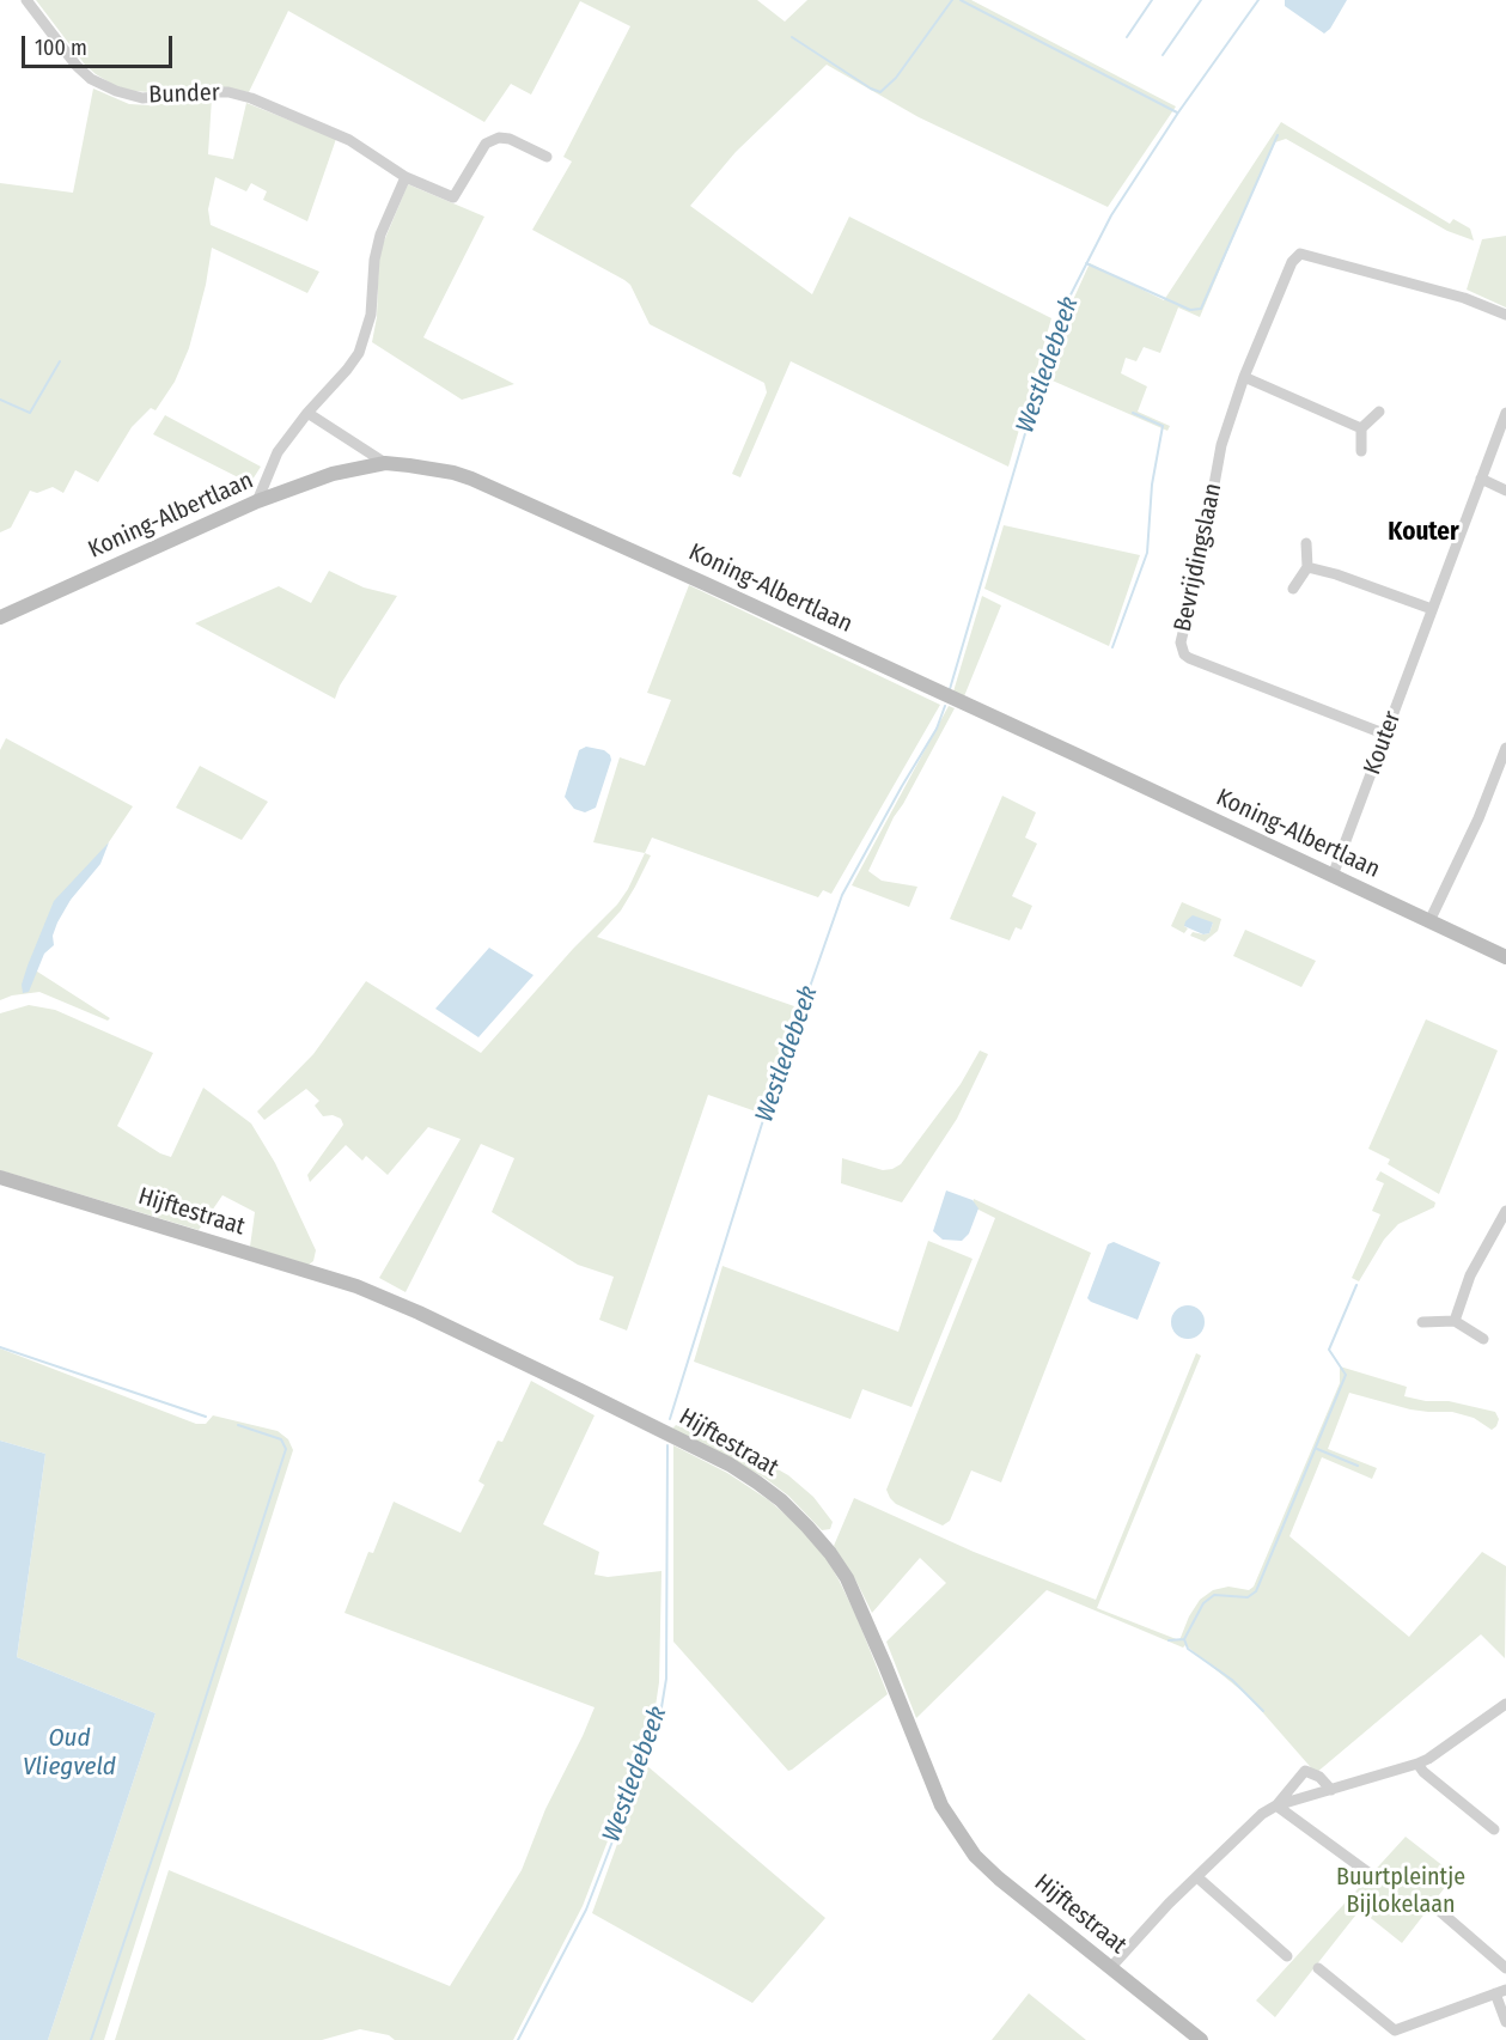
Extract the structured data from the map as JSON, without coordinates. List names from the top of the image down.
{
  "streets": {
    "street": [
      "Bunder",
      "Koning-Albertlaan",
      "Bevrijdingslaan",
      "Kouter",
      "Hijftestraat"
    ]
  },
  "crossings": [
    ["Koning-Albertlaan", "Kouter"],
    ["Bevrijdingslaan", "Kouter"]
  ],
  "districts": ["Kouter"],
  "water": ["Westledebeek", "Oud Vliegveld"],
  "parks": ["Buurtpleintje Bijlokelaan"],
  "scale_bar": "100 m"
}
